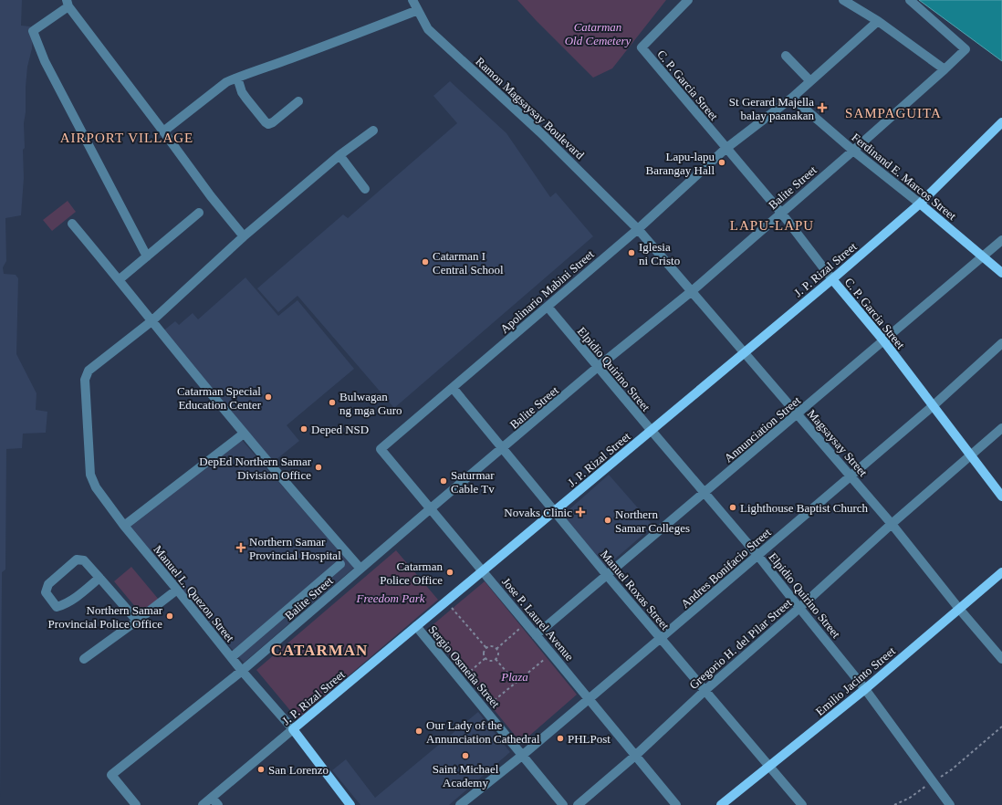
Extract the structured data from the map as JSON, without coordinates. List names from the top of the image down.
{
  "streets": {
    "main road": [
      "C. P. Garcia Street",
      "Ferdinand E. Marcos Street",
      "J. P. Rizal Street",
      "Manuel L. Quezon Street",
      "Emilio Jacinto Street"
    ],
    "street": [
      "Ramon Magsaysay Boulevard",
      "Balite Street",
      "Apolinario Mabini Street",
      "Elpidio Quirino Street",
      "Annunciation Street",
      "Magsaysay Street",
      "Andres Bonifacio Street",
      "Manuel Roxas Street",
      "Jose P. Laurel Avenue",
      "Gregorio H. del Pilar Street",
      "Sergio Osmeña Street"
    ]
  },
  "crossings": [
    ["C. P. Garcia Street", "Balite Street"],
    ["C. P. Garcia Street", "J. P. Rizal Street"],
    ["C. P. Garcia Street", "Apolinario Mabini Street"],
    ["C. P. Garcia Street", "Annunciation Street"],
    ["C. P. Garcia Street", "Andres Bonifacio Street"],
    ["C. P. Garcia Street", "Gregorio H. del Pilar Street"],
    ["Ramon Magsaysay Boulevard", "Apolinario Mabini Street"],
    ["Ramon Magsaysay Boulevard", "Magsaysay Street"],
    ["Ferdinand E. Marcos Street", "Balite Street"],
    ["Ferdinand E. Marcos Street", "J. P. Rizal Street"],
    ["Ferdinand E. Marcos Street", "Apolinario Mabini Street"],
    ["Ferdinand E. Marcos Street", "Annunciation Street"],
    ["Balite Street", "Elpidio Quirino Street"],
    ["Balite Street", "Magsaysay Street"],
    ["Balite Street", "Manuel Roxas Street"],
    ["Balite Street", "Manuel L. Quezon Street"],
    ["Balite Street", "Jose P. Laurel Avenue"],
    ["J. P. Rizal Street", "Elpidio Quirino Street"],
    ["J. P. Rizal Street", "Magsaysay Street"],
    ["J. P. Rizal Street", "Manuel Roxas Street"],
    ["J. P. Rizal Street", "Manuel L. Quezon Street"],
    ["J. P. Rizal Street", "Jose P. Laurel Avenue"],
    ["J. P. Rizal Street", "Sergio Osmeña Street"],
    ["Apolinario Mabini Street", "Elpidio Quirino Street"],
    ["Apolinario Mabini Street", "Magsaysay Street"],
    ["Apolinario Mabini Street", "Manuel Roxas Street"],
    ["Apolinario Mabini Street", "Jose P. Laurel Avenue"],
    ["Elpidio Quirino Street", "Annunciation Street"],
    ["Elpidio Quirino Street", "Andres Bonifacio Street"],
    ["Elpidio Quirino Street", "Gregorio H. del Pilar Street"],
    ["Elpidio Quirino Street", "Emilio Jacinto Street"],
    ["Annunciation Street", "Magsaysay Street"],
    ["Annunciation Street", "Manuel Roxas Street"],
    ["Annunciation Street", "Jose P. Laurel Avenue"],
    ["Magsaysay Street", "Andres Bonifacio Street"],
    ["Magsaysay Street", "Gregorio H. del Pilar Street"],
    ["Magsaysay Street", "Emilio Jacinto Street"],
    ["Andres Bonifacio Street", "Manuel Roxas Street"],
    ["Andres Bonifacio Street", "Jose P. Laurel Avenue"],
    ["Andres Bonifacio Street", "Sergio Osmeña Street"],
    ["Manuel Roxas Street", "Gregorio H. del Pilar Street"],
    ["Manuel Roxas Street", "Emilio Jacinto Street"],
    ["Jose P. Laurel Avenue", "Gregorio H. del Pilar Street"]
  ],
  "districts": [
    "SAMPAGUITA",
    "AIRPORT VILLAGE",
    "LAPU-LAPU",
    "CATARMAN"
  ],
  "parks": ["Catarman Old Cemetery", "Freedom Park", "Plaza"],
  "places": {
    "health": ["St Gerard Majella balay paanakan", "Novaks Clinic", "Northern Samar Provincial Hospital"],
    "other": [
      "Lapu-lapu Barangay Hall",
      "Iglesia ni Cristo",
      "Catarman I Central School",
      "Catarman Special Education Center",
      "Bulwagan ng mga Guro",
      "Deped NSD",
      "DepEd Northern Samar Division Office",
      "Saturmar Cable Tv",
      "Lighthouse Baptist Church",
      "Northern Samar Colleges",
      "Catarman Police Office",
      "Northern Samar Provincial Police Office",
      "Our Lady of the Annunciation Cathedral",
      "PHLPost",
      "Saint Michael Academy",
      "San Lorenzo"
    ]
  }
}
